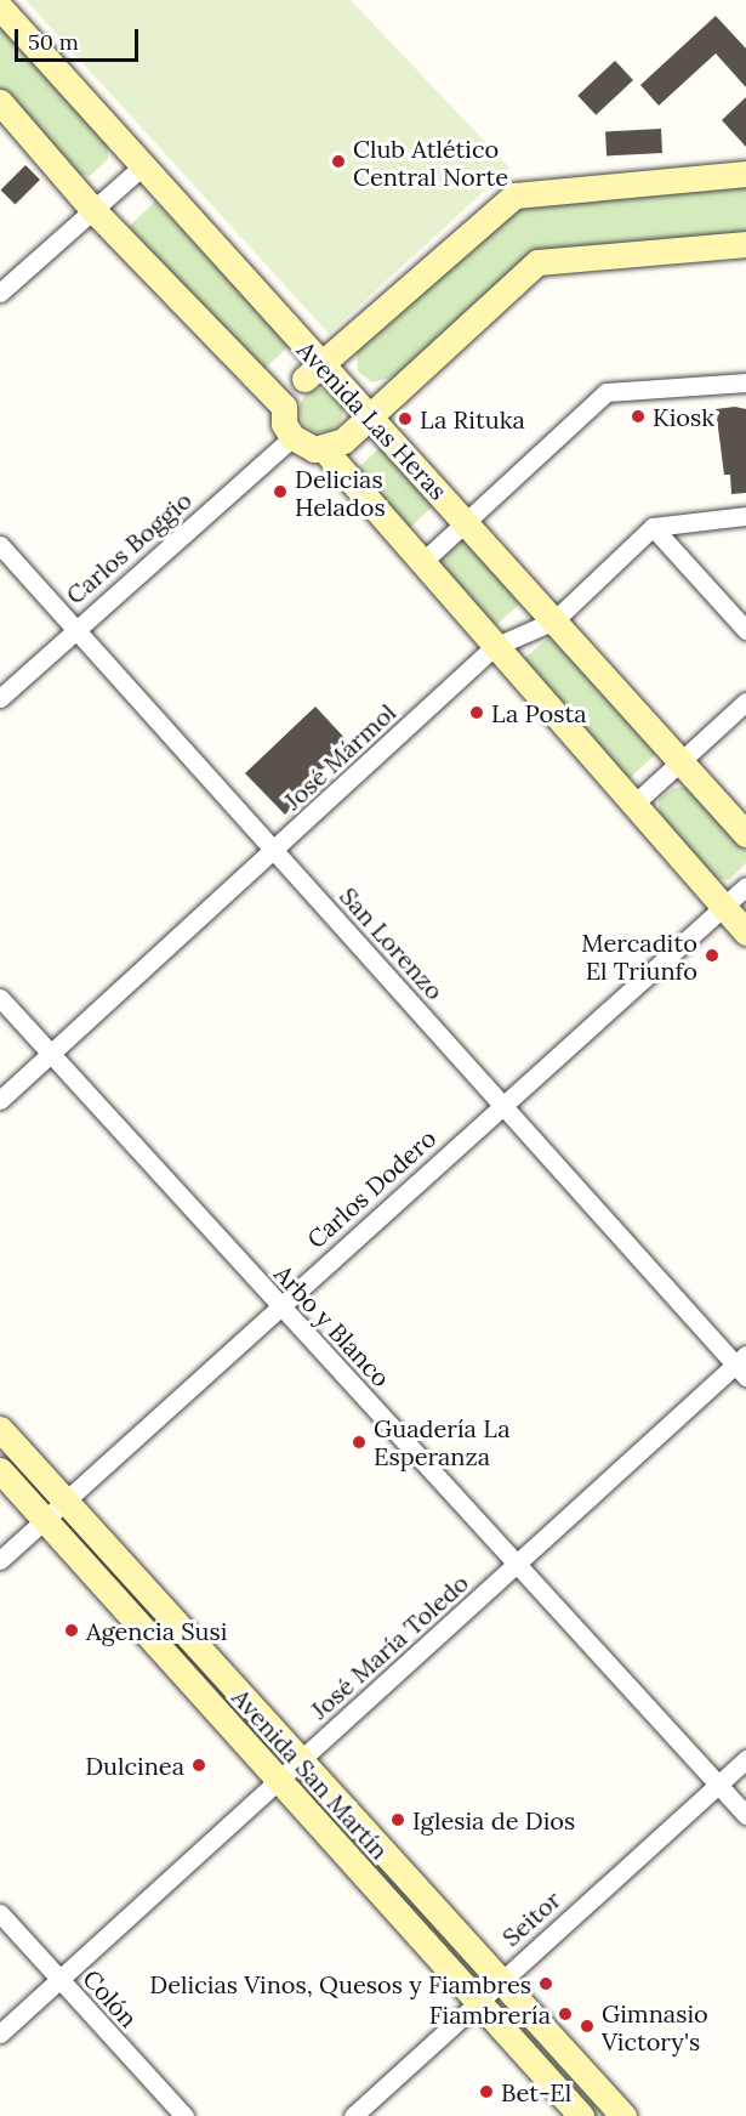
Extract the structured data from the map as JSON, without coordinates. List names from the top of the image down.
{
  "streets": {
    "main road": ["Avenida Las Heras", "Avenida San Martín"],
    "street": [
      "Carlos Boggio",
      "José Mármol",
      "San Lorenzo",
      "Carlos Dodero",
      "Arbo y Blanco",
      "José María Toledo",
      "Seitor",
      "Colón"
    ]
  },
  "crossings": [
    ["Avenida Las Heras", "José Mármol"],
    ["Carlos Boggio", "San Lorenzo"],
    ["José Mármol", "San Lorenzo"],
    ["José Mármol", "Arbo y Blanco"],
    ["San Lorenzo", "Carlos Dodero"],
    ["San Lorenzo", "José María Toledo"],
    ["Carlos Dodero", "Arbo y Blanco"],
    ["Carlos Dodero", "Avenida San Martín"],
    ["Arbo y Blanco", "José María Toledo"],
    ["Arbo y Blanco", "Seitor"],
    ["José María Toledo", "Avenida San Martín"],
    ["José María Toledo", "Colón"],
    ["Avenida San Martín", "Seitor"]
  ],
  "places": [
    "Club Atlético Central Norte",
    "Kiosk",
    "La Rituka",
    "Delicias Helados",
    "La Posta",
    "Mercadito El Triunfo",
    "Guadería La Esperanza",
    "Agencia Susi",
    "Dulcinea",
    "Iglesia de Dios",
    "Delicias Vinos, Quesos y Fiambres",
    "Fiambrería",
    "Gimnasio Victory's",
    "Bet-El"
  ],
  "scale_bar": "50 m"
}
